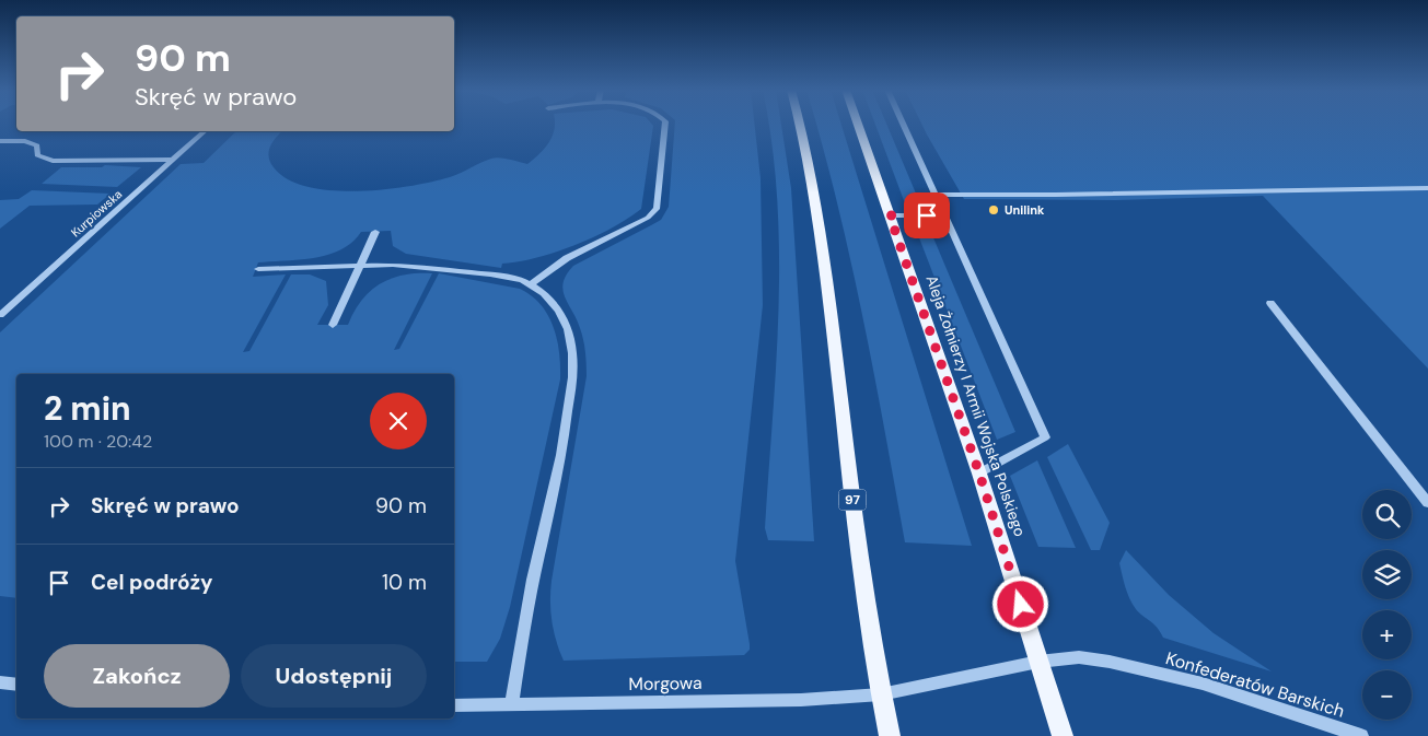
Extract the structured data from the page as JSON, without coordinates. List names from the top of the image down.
{
  "streets": {
    "main road": ["Aleja Żołnierzy I Armii Wojska Polskiego", "97"],
    "street": ["Kurpiowska", "Morgowa", "Konfederatów Barskich"]
  },
  "crossings": [
    ["Aleja Żołnierzy I Armii Wojska Polskiego", "Konfederatów Barskich"],
    ["97", "Morgowa"],
    ["97", "Konfederatów Barskich"],
    ["Morgowa", "Konfederatów Barskich"]
  ],
  "places": ["Unilink"],
  "page": {
    "turn": ["90 m", "Skręć w prawo"],
    "heading": ["2 min", "100 m · 20:42"],
    "list": [
      {
        "name": "Skręć w prawo",
        "value": "90 m"
      },
      {
        "name": "Cel podróży",
        "value": "10 m"
      }
    ],
    "map_buttons": ["+", "−"],
    "buttons": ["Zakończ", "Udostępnij"]
  }
}
